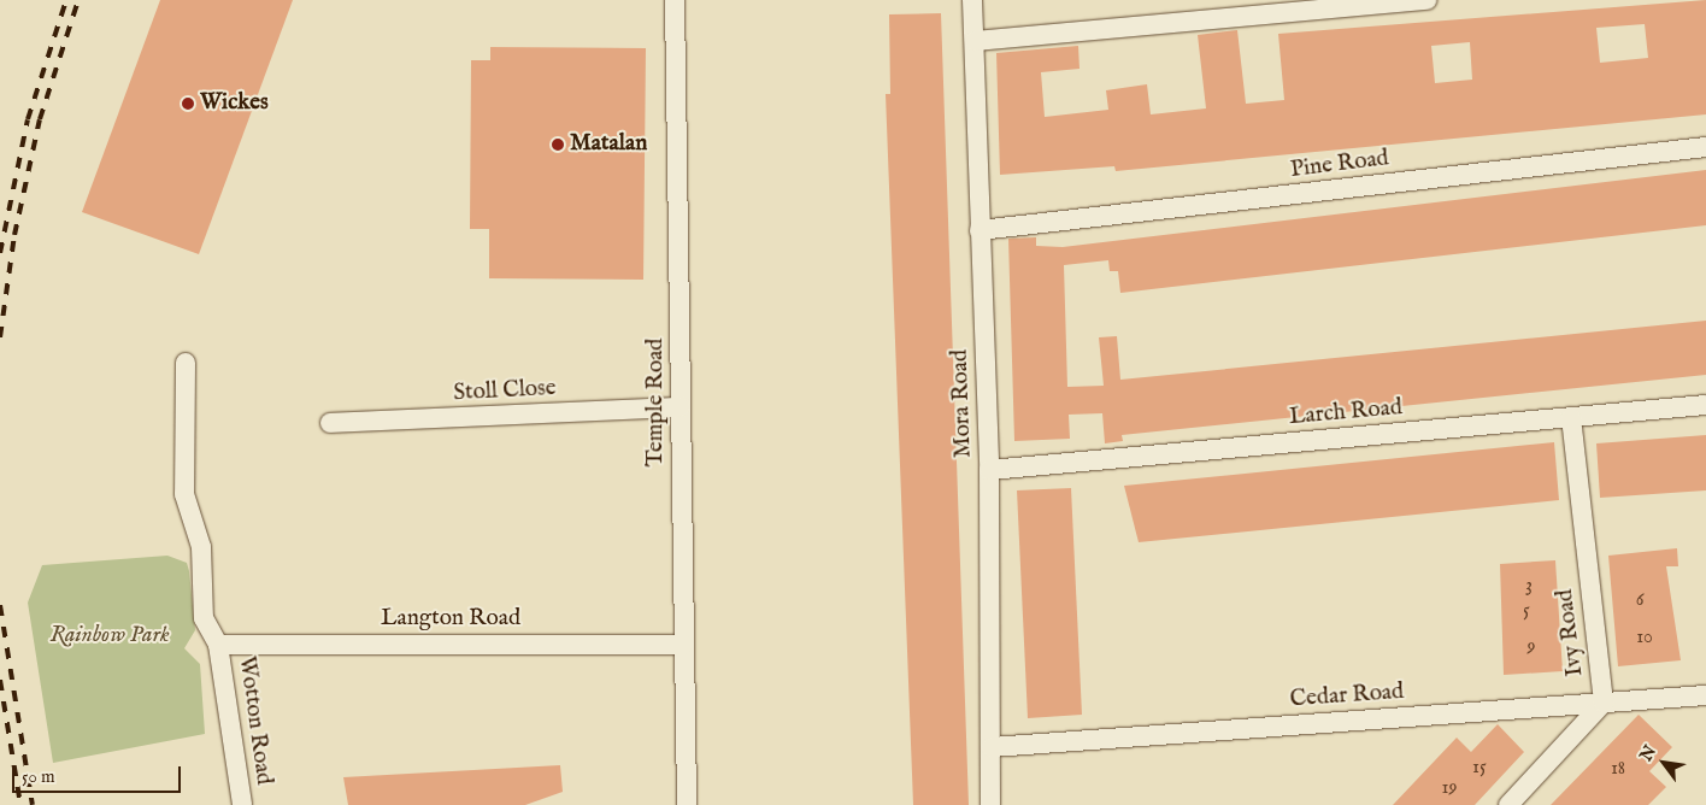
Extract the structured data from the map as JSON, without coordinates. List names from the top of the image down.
{
  "streets": {
    "street": [
      "Pine Road",
      "Stoll Close",
      "Temple Road",
      "Mora Road",
      "Larch Road",
      "Langton Road",
      "Ivy Road",
      "Cedar Road",
      "Wotton Road"
    ]
  },
  "crossings": [
    ["Pine Road", "Mora Road"],
    ["Stoll Close", "Temple Road"],
    ["Temple Road", "Langton Road"],
    ["Mora Road", "Larch Road"],
    ["Mora Road", "Cedar Road"],
    ["Larch Road", "Ivy Road"],
    ["Langton Road", "Wotton Road"],
    ["Ivy Road", "Cedar Road"]
  ],
  "parks": ["Rainbow Park"],
  "places": ["Wickes", "Matalan"],
  "house_numbers": [
    "3",
    "6",
    "5",
    "10",
    "9",
    "15",
    "18",
    "19"
  ],
  "scale_bar": "50 m",
  "north": "top left"
}
